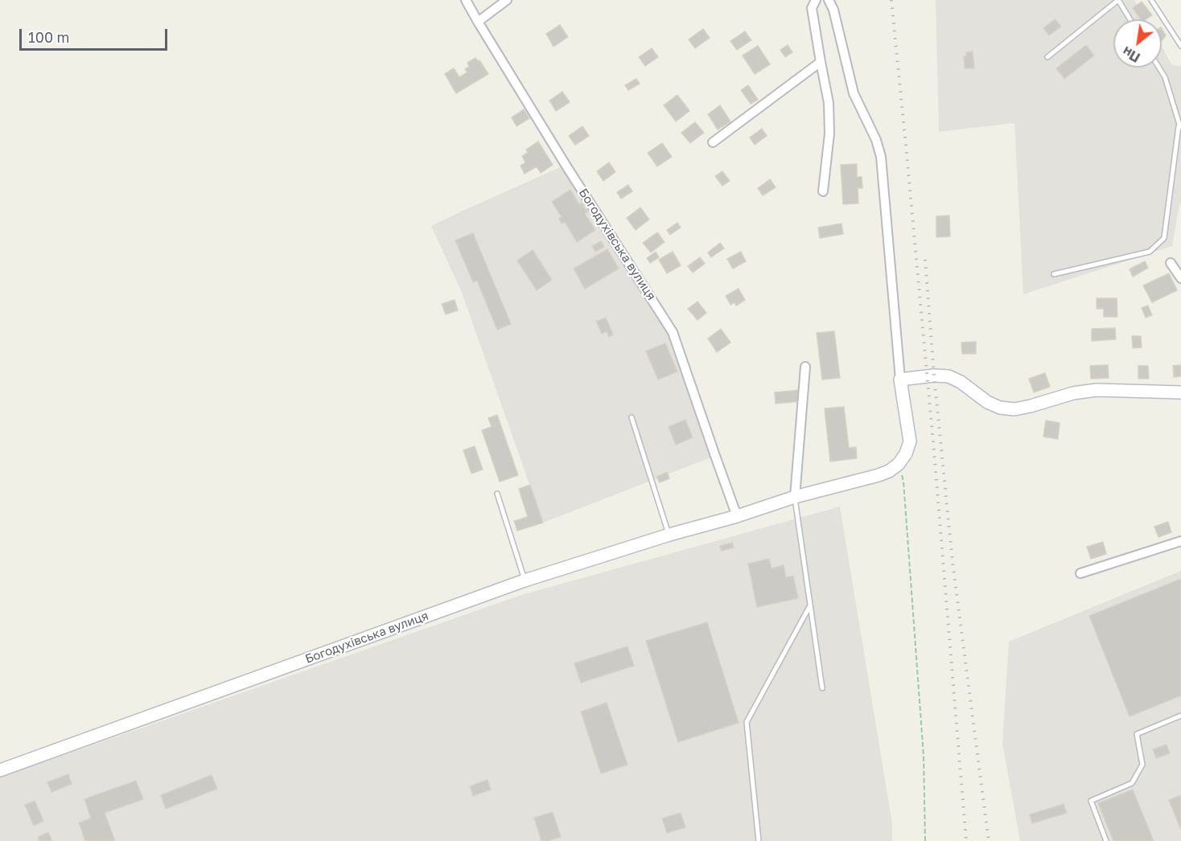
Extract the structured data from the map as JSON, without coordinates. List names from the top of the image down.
{
  "streets": {
    "street": ["Богодухівська вулиця"]
  },
  "scale_bar": "100 m",
  "north": "bottom left"
}
